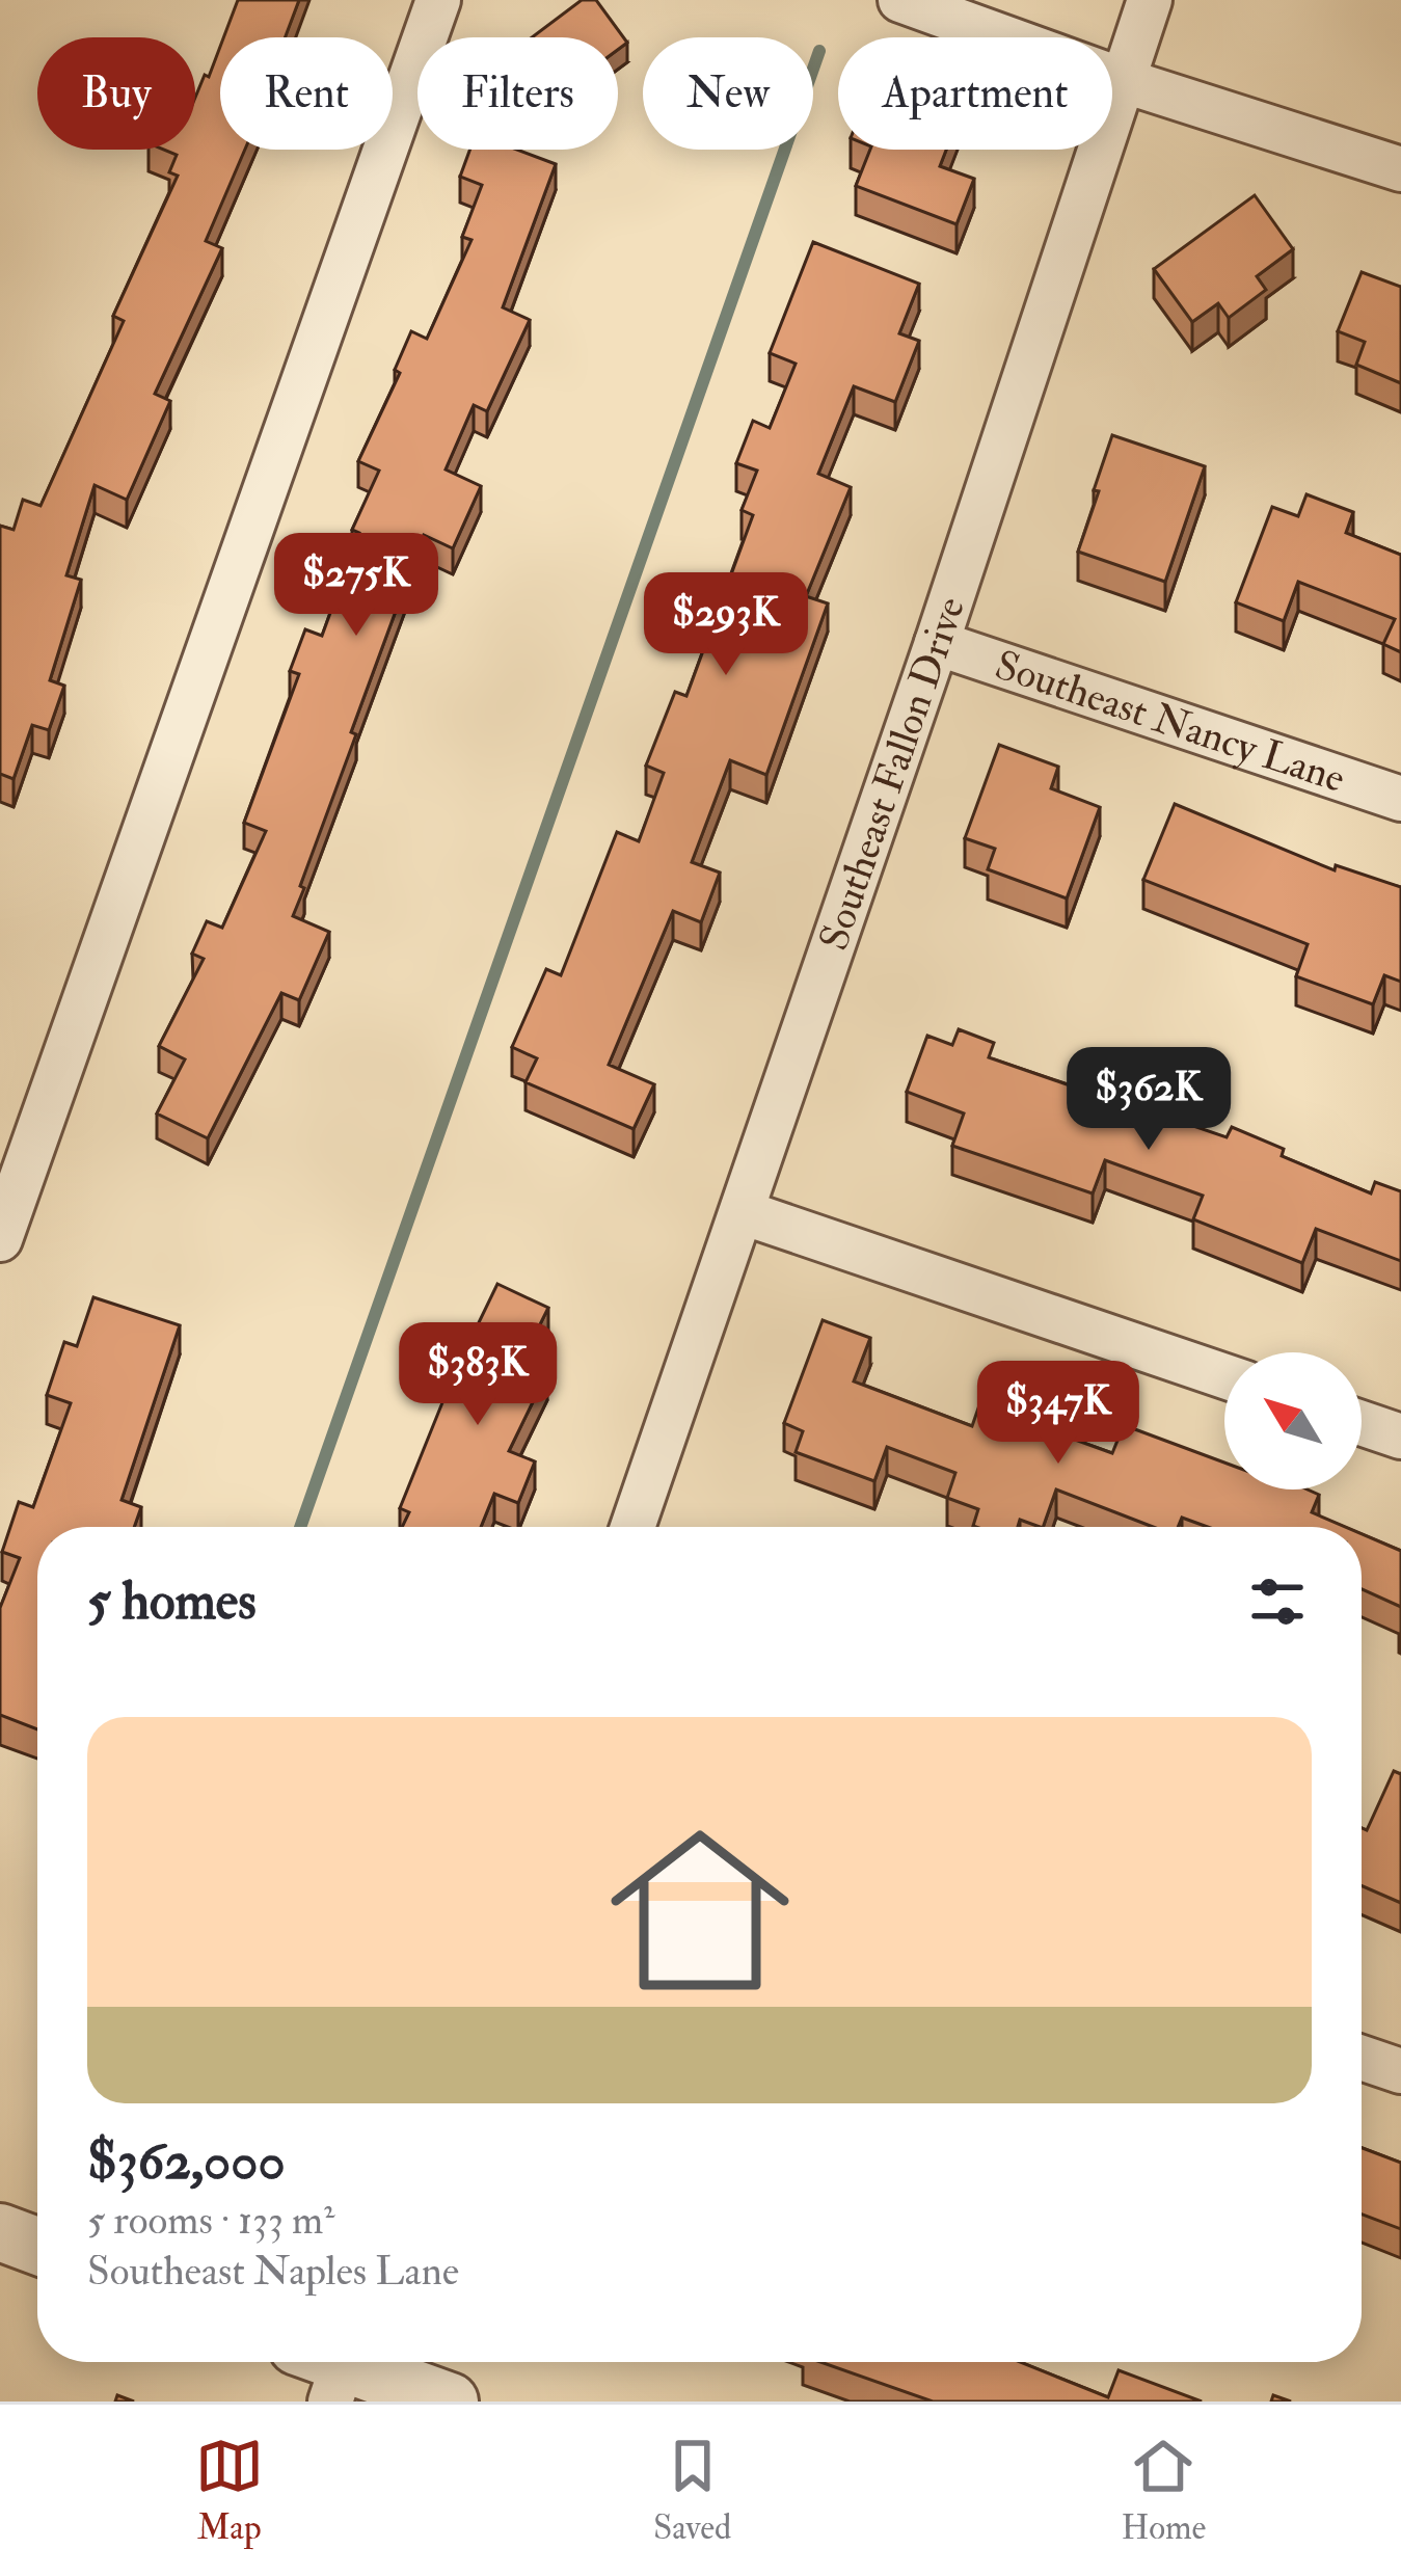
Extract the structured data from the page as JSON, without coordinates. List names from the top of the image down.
{
  "streets": {
    "street": ["Southeast Nancy Lane", "Southeast Fallon Drive"]
  },
  "crossings": [
    ["Southeast Nancy Lane", "Southeast Fallon Drive"]
  ],
  "north": "top left",
  "page": {
    "chip": [
      "Buy",
      "Rent",
      "Filters",
      "New",
      "Apartment"
    ],
    "price": [
      "$275K",
      "$293K",
      "$362K",
      "$383K",
      "$347K"
    ],
    "heading": "5 homes",
    "list": [
      {
        "name": "$362,000",
        "note": "5 rooms · 133 m² · Southeast Naples Lane"
      }
    ],
    "tabs": ["Map", "Saved", "Home"]
  }
}
